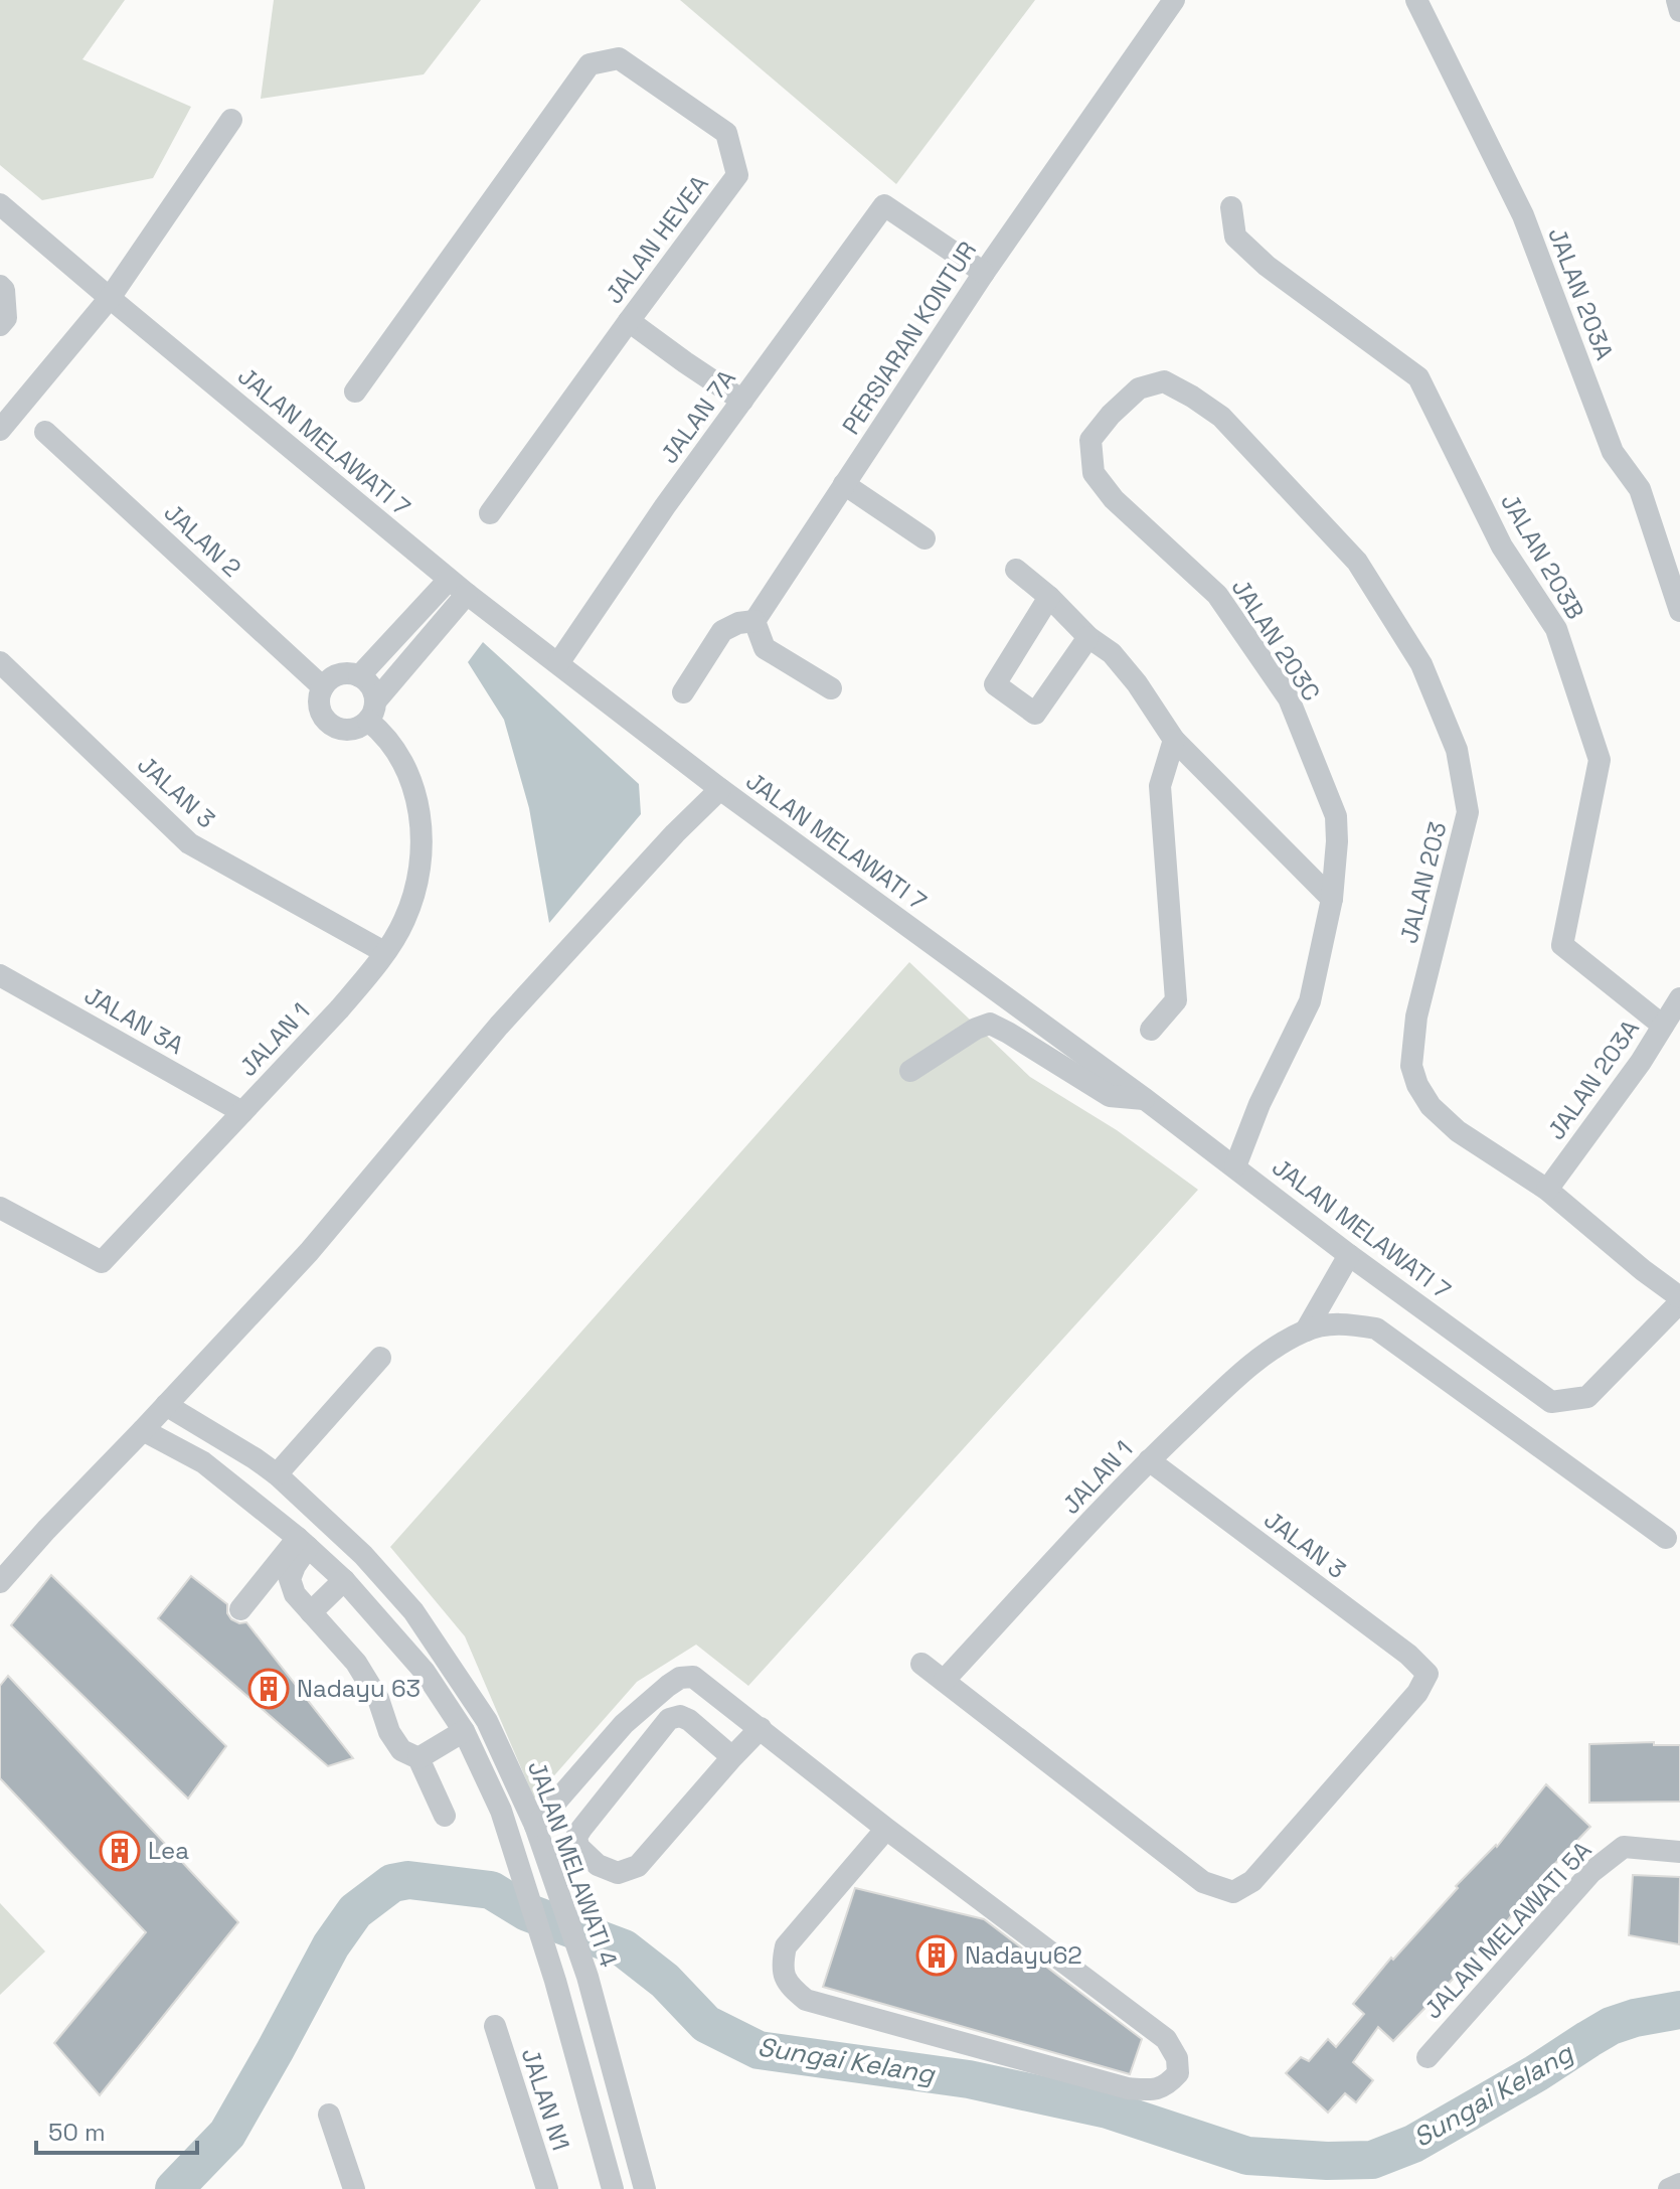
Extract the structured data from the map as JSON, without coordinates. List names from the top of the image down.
{
  "streets": {
    "street": [
      "JALAN HEVEA",
      "JALAN 203A",
      "PERSIARAN KONTUR",
      "JALAN 7A",
      "JALAN MELAWATI 7",
      "JALAN 2",
      "JALAN 203B",
      "JALAN 203C",
      "JALAN 3",
      "JALAN 203",
      "JALAN 3A",
      "JALAN 1",
      "JALAN MELAWATI 4",
      "JALAN MELAWATI 5A",
      "JALAN N1"
    ]
  },
  "crossings": [
    ["JALAN 203A", "JALAN 203B"],
    ["JALAN 203A", "JALAN 203"],
    ["PERSIARAN KONTUR", "JALAN 7A"],
    ["JALAN 7A", "JALAN MELAWATI 7"],
    ["JALAN MELAWATI 7", "JALAN 203C"],
    ["JALAN MELAWATI 7", "JALAN 203"],
    ["JALAN 2", "JALAN 1"],
    ["JALAN 203C", "JALAN 203"],
    ["JALAN 3", "JALAN 1"],
    ["JALAN 3A", "JALAN 1"]
  ],
  "water": ["Sungai Kelang"],
  "places": {
    "building": ["Nadayu 63", "Lea", "Nadayu62"]
  },
  "scale_bar": "50 m"
}
